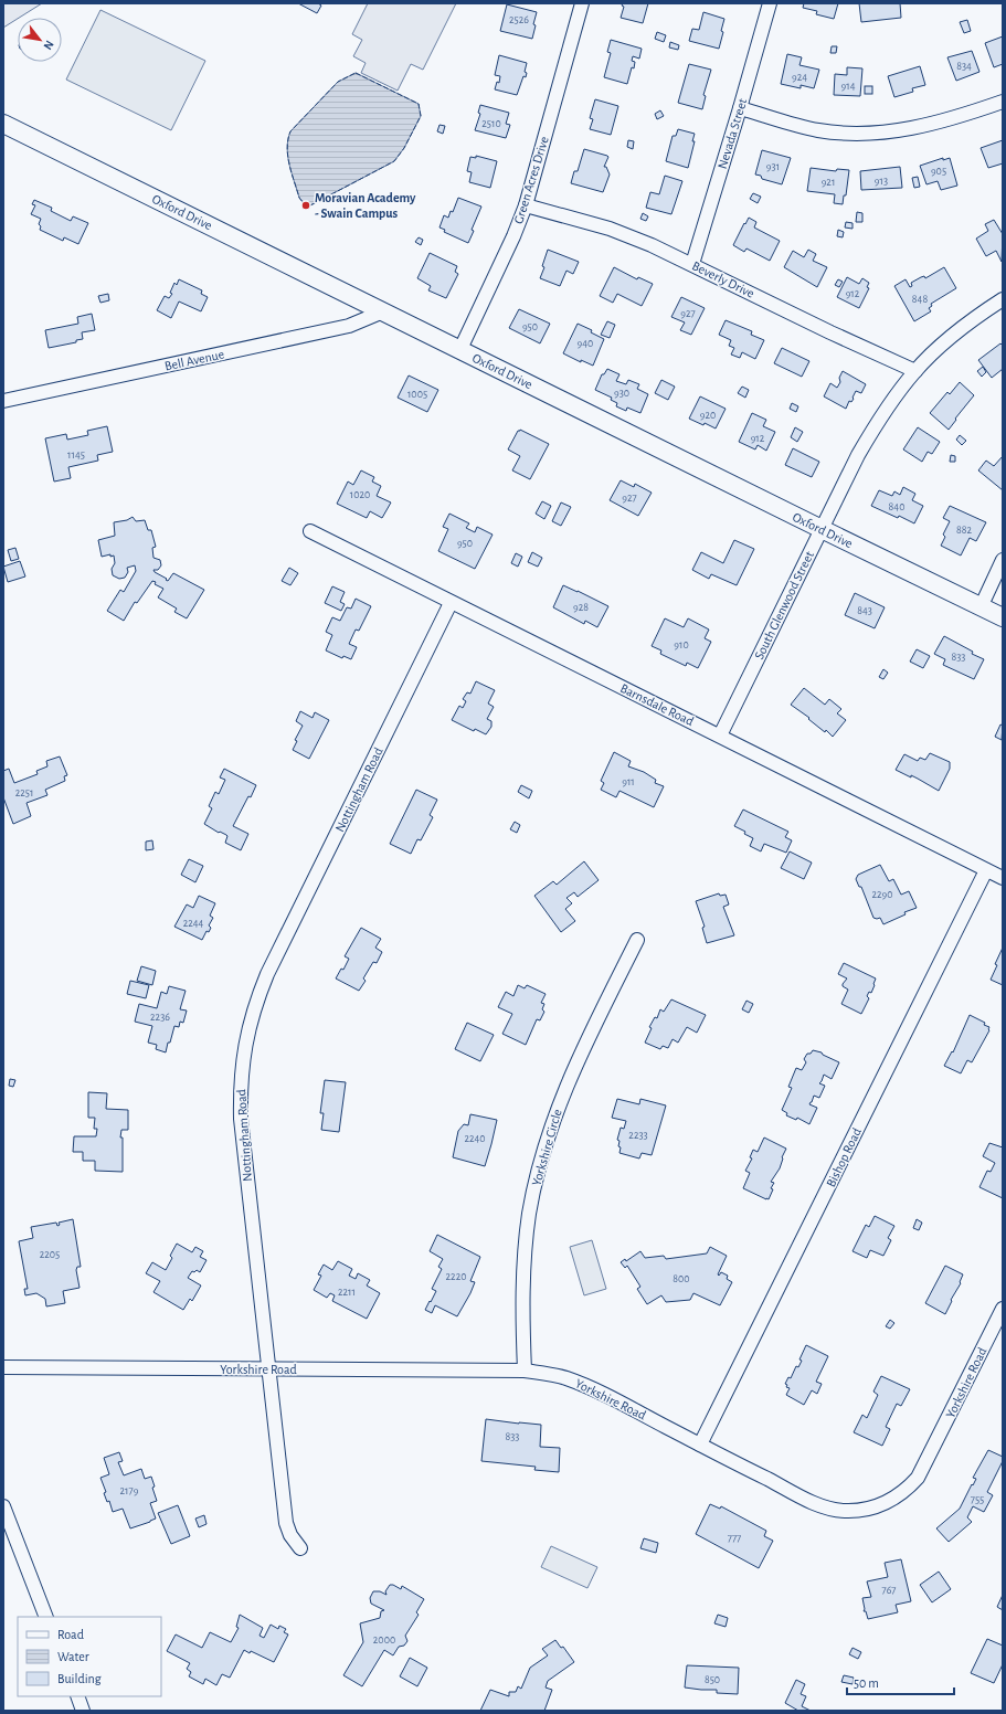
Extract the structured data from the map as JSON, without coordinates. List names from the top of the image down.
{
  "streets": {
    "main road": ["Oxford Drive"],
    "street": [
      "Nevada Street",
      "Green Acres Drive",
      "Beverly Drive",
      "Bell Avenue",
      "South Glenwood Street",
      "Barnsdale Road",
      "Nottingham Road",
      "Yorkshire Circle",
      "Bishop Road",
      "Yorkshire Road"
    ]
  },
  "crossings": [
    ["Nevada Street", "Beverly Drive"],
    ["Green Acres Drive", "Oxford Drive"],
    ["Green Acres Drive", "Beverly Drive"],
    ["Oxford Drive", "Bell Avenue"],
    ["Oxford Drive", "South Glenwood Street"],
    ["Beverly Drive", "South Glenwood Street"],
    ["South Glenwood Street", "Barnsdale Road"],
    ["Barnsdale Road", "Nottingham Road"],
    ["Barnsdale Road", "Bishop Road"],
    ["Nottingham Road", "Yorkshire Road"],
    ["Yorkshire Circle", "Yorkshire Road"],
    ["Bishop Road", "Yorkshire Road"]
  ],
  "places": ["Moravian Academy - Swain Campus"],
  "house_numbers": [
    "2526",
    "834",
    "924",
    "914",
    "2510",
    "931",
    "905",
    "913",
    "921",
    "912",
    "848",
    "927",
    "950",
    "940",
    "930",
    "1005",
    "920",
    "912",
    "1145",
    "1020",
    "927",
    "840",
    "882",
    "950",
    "928",
    "843",
    "910",
    "833",
    "911",
    "2251",
    "2290",
    "2244",
    "2236",
    "2233",
    "2240",
    "2205",
    "2220",
    "800",
    "2211",
    "833",
    "2179",
    "755",
    "777",
    "767",
    "2000",
    "850"
  ],
  "legend": ["Road", "Water", "Building"],
  "scale_bar": "50 m",
  "north": "bottom right"
}
